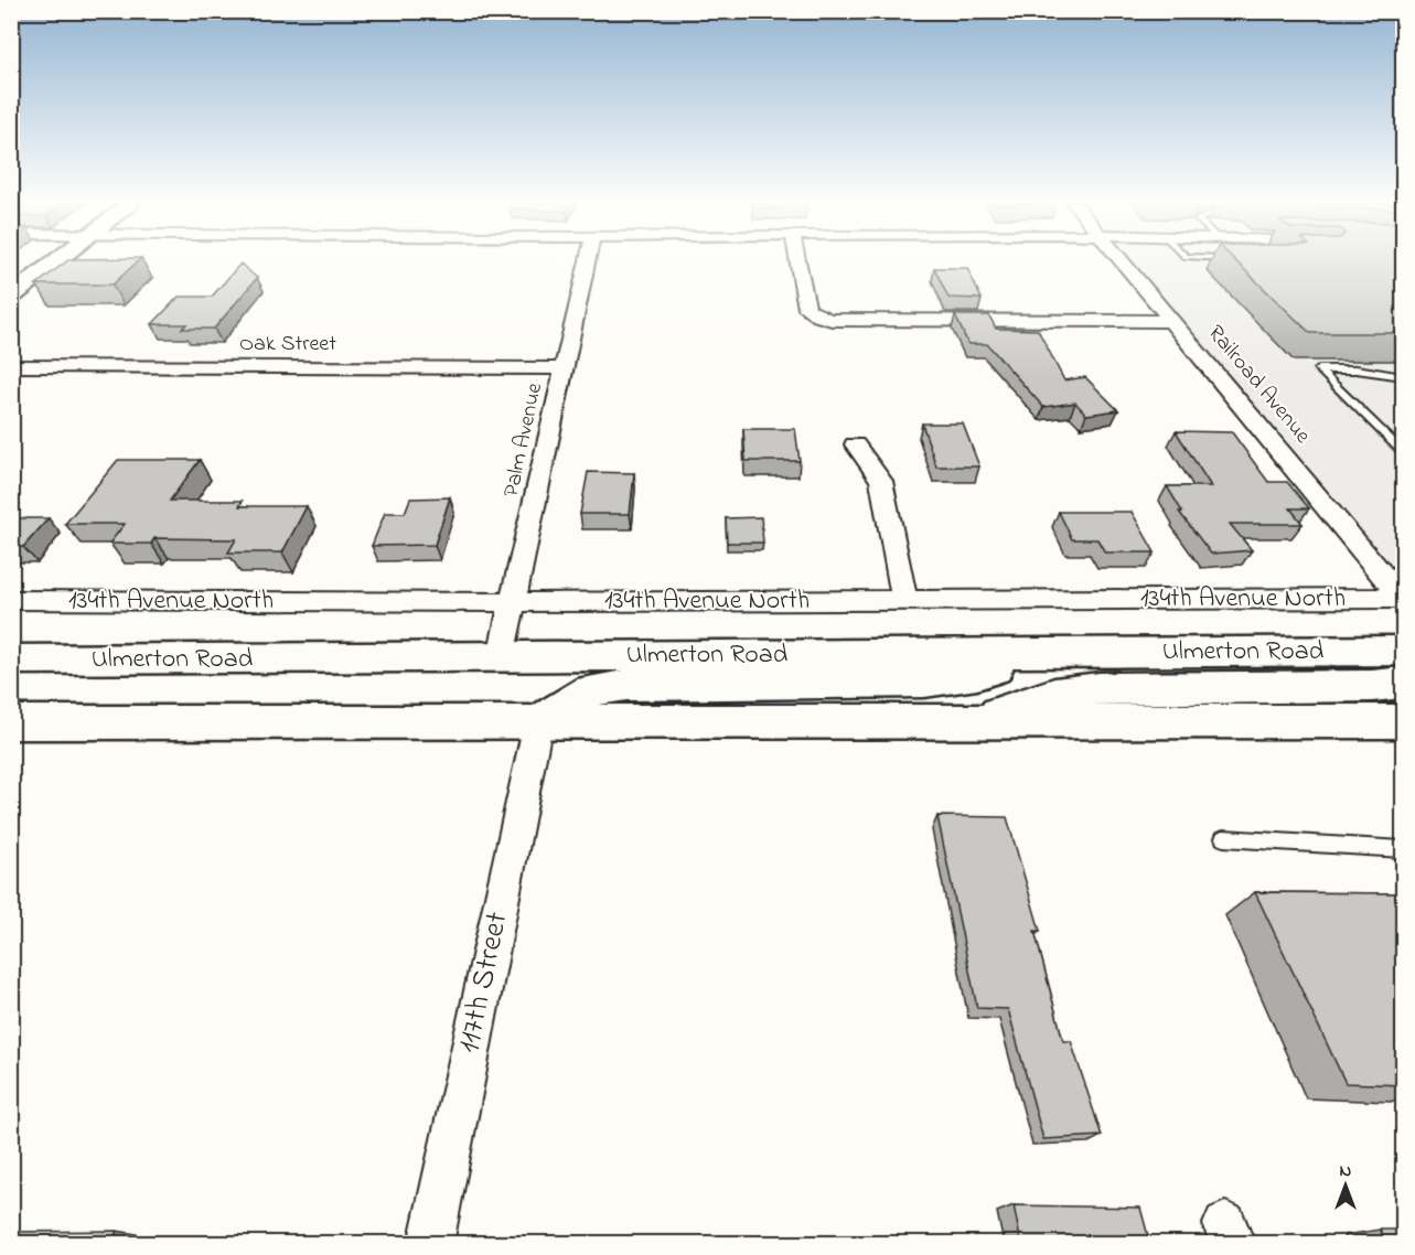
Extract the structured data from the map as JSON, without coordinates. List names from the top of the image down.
{
  "streets": {
    "main road": ["Ulmerton Road"],
    "street": [
      "Oak Street",
      "Railroad Avenue",
      "Palm Avenue",
      "134th Avenue North",
      "117th Street"
    ]
  },
  "crossings": [
    ["Oak Street", "Palm Avenue"],
    ["Railroad Avenue", "134th Avenue North"],
    ["Palm Avenue", "134th Avenue North"],
    ["Palm Avenue", "Ulmerton Road"]
  ],
  "north": "top"
}
